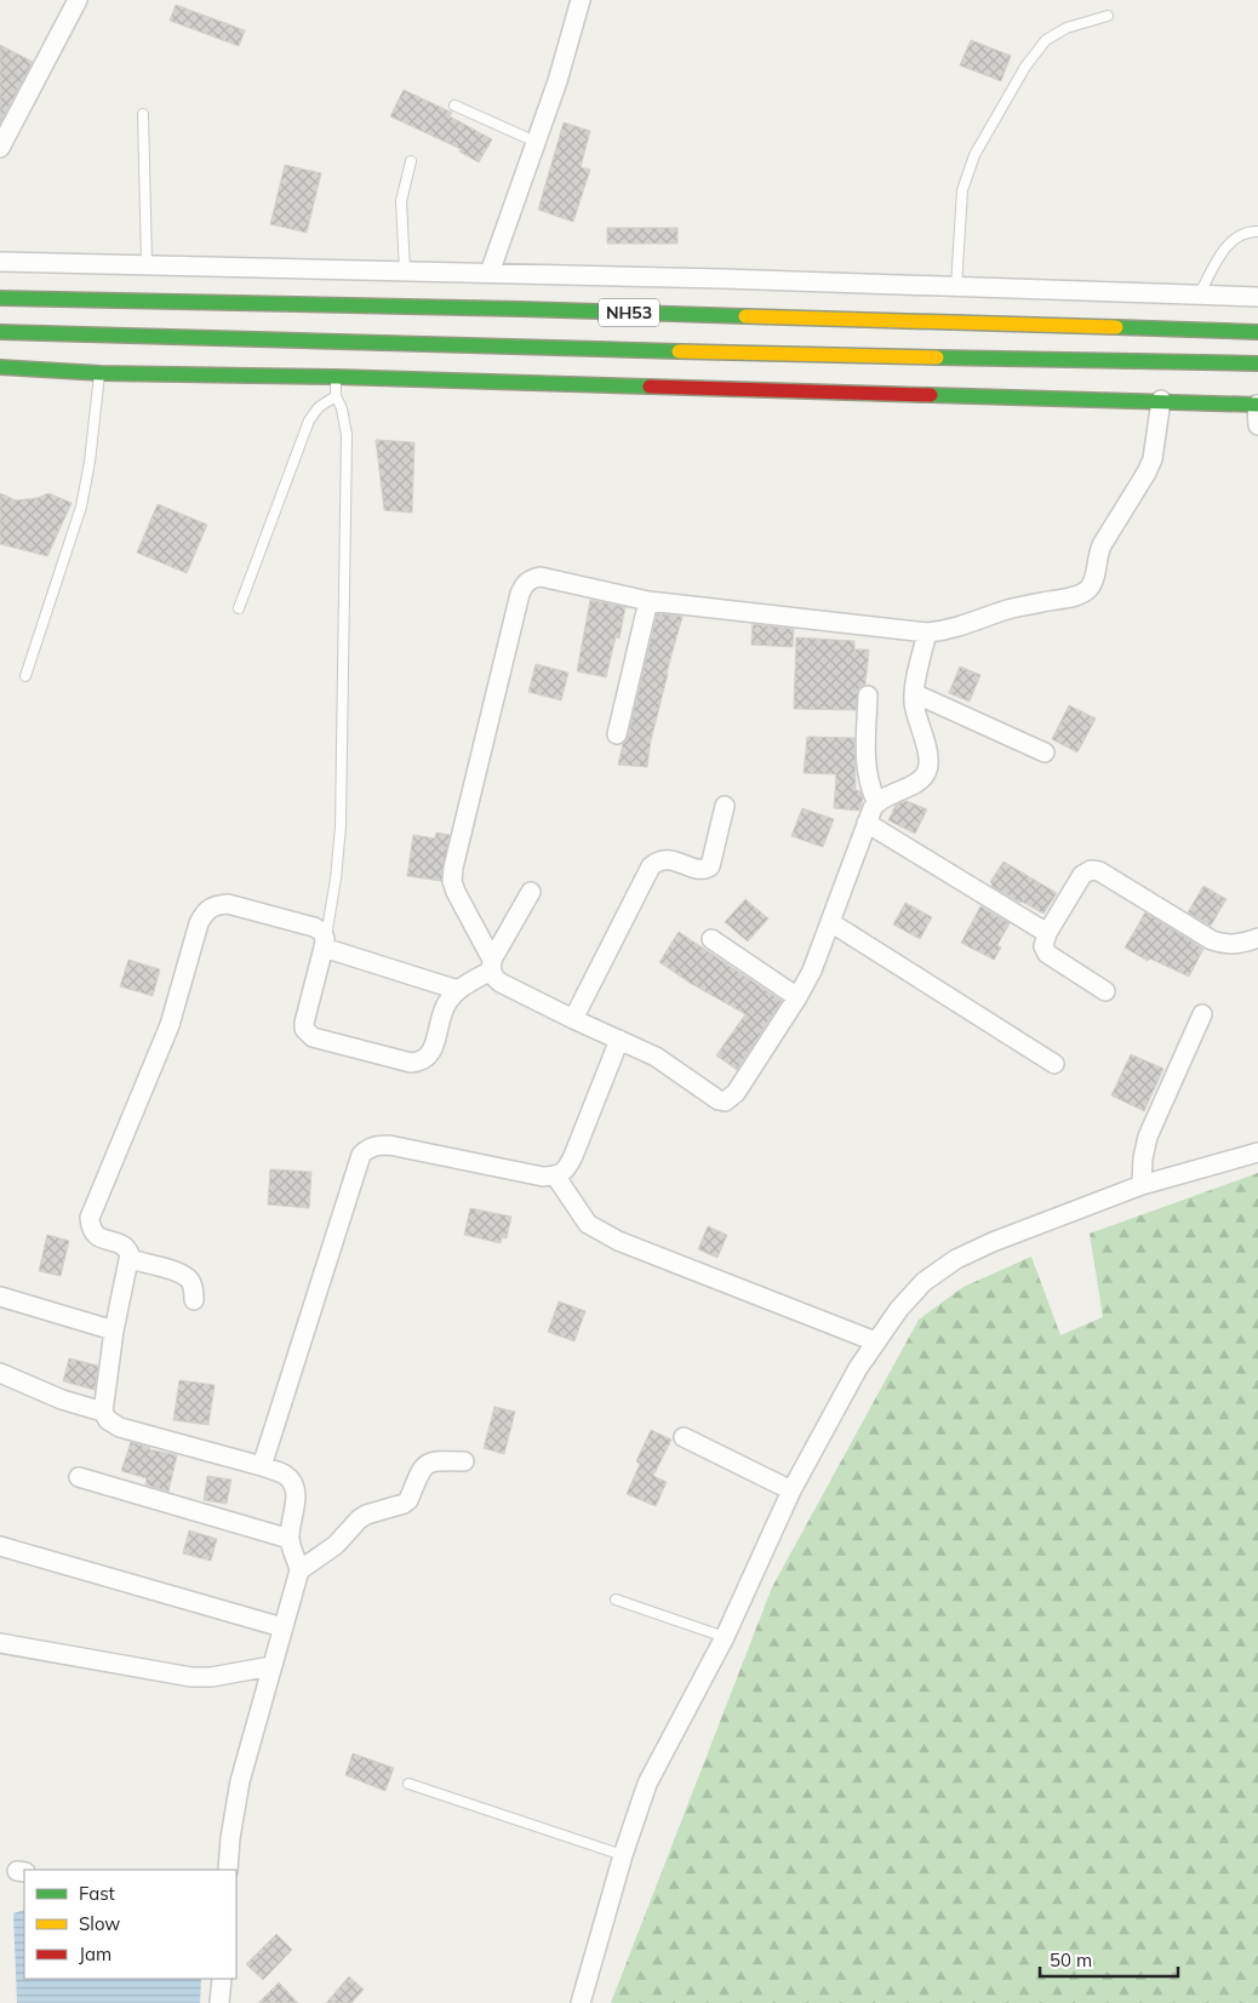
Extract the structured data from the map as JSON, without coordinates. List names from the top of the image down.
{
  "streets": {
    "main road": ["NH53"]
  },
  "legend": ["Fast", "Slow", "Jam"],
  "scale_bar": "50 m"
}
